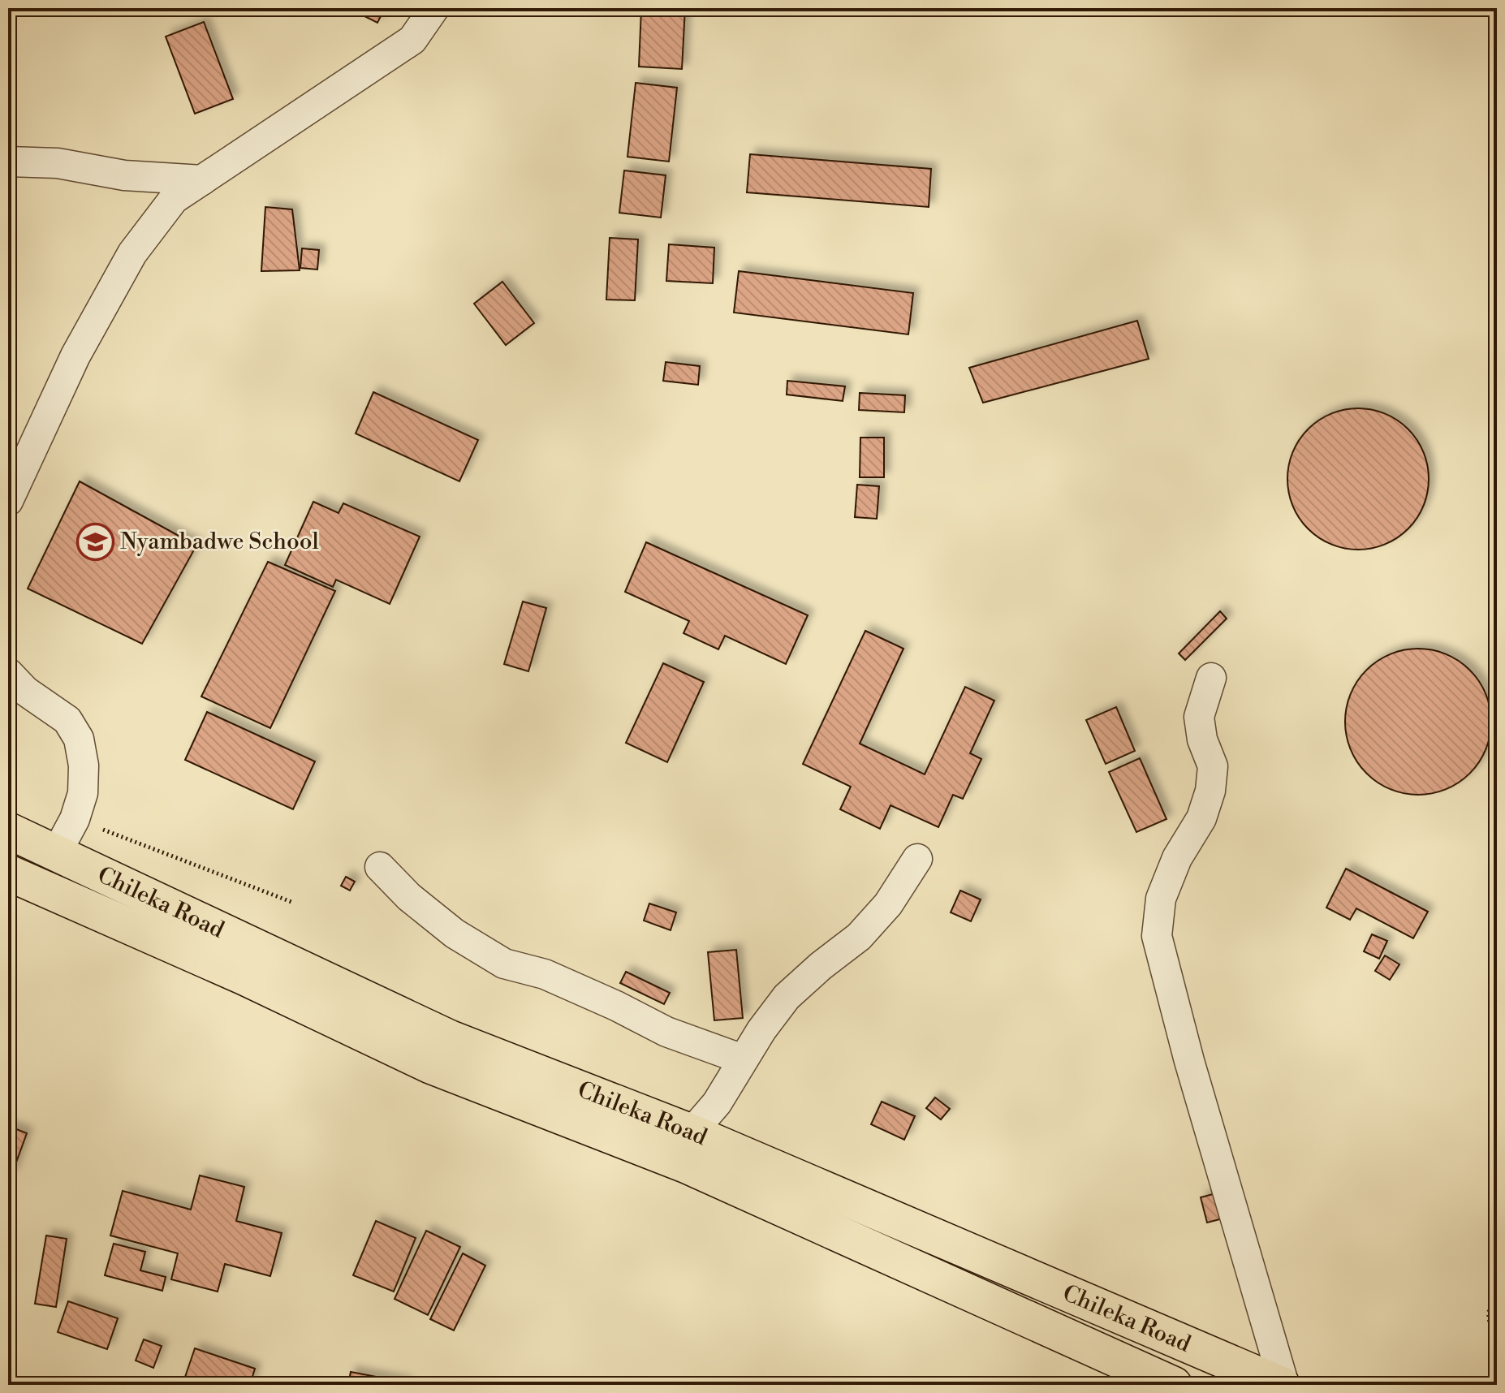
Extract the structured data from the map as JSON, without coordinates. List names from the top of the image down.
{
  "streets": {
    "highway": ["Chileka Road"]
  },
  "places": {
    "school or university": ["Nyambadwe School"]
  }
}
